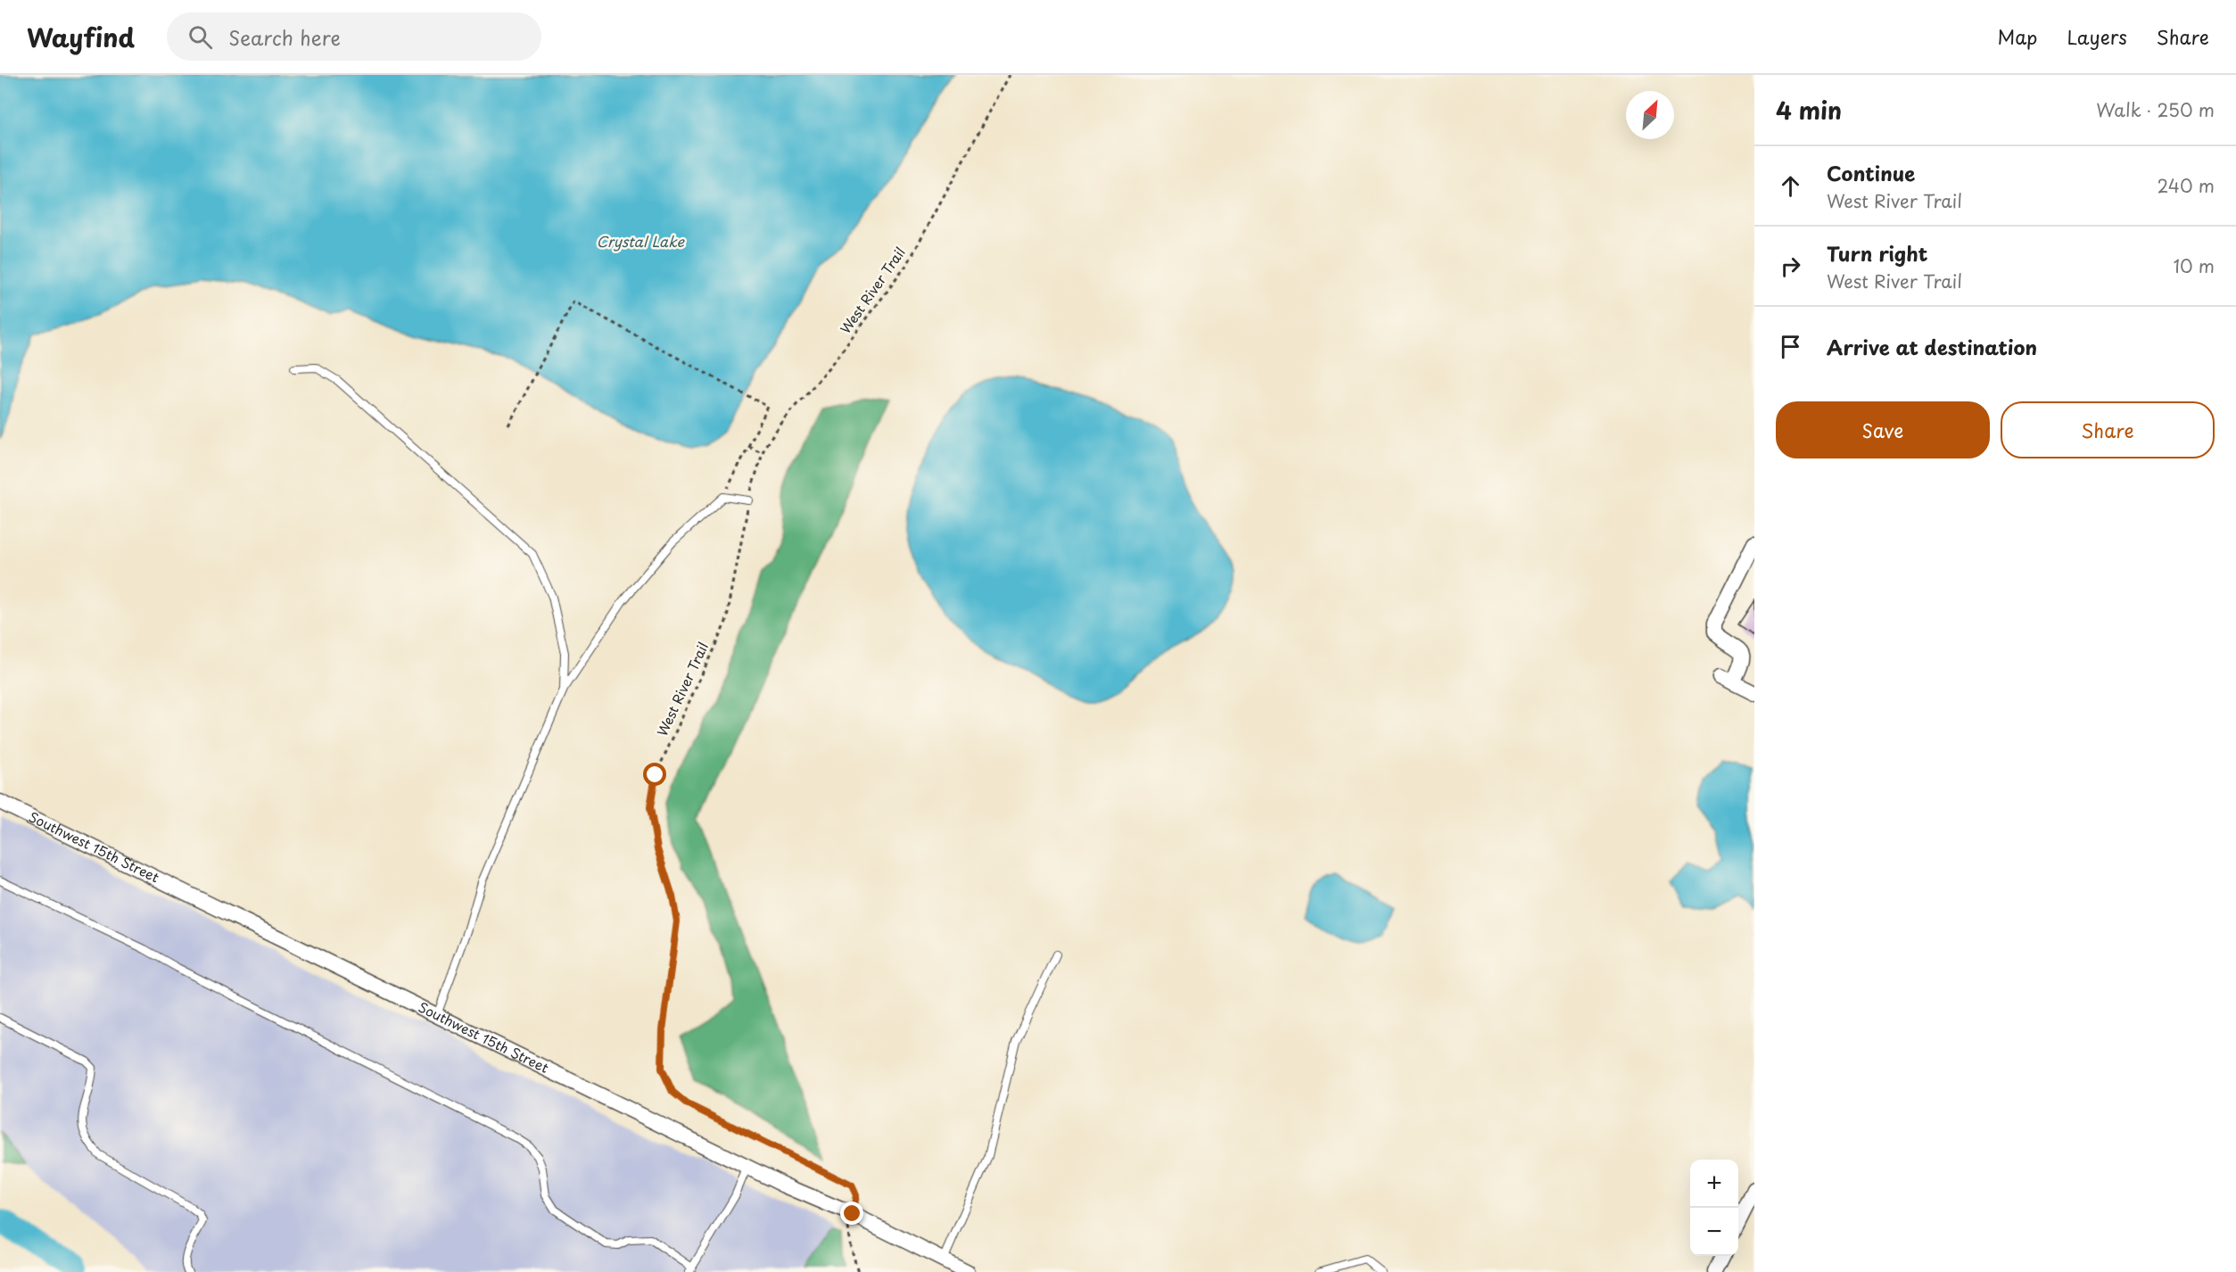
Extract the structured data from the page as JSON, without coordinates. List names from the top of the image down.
{
  "streets": {
    "street": ["Southwest 15th Street"],
    "path": ["West River Trail"]
  },
  "crossings": [
    ["West River Trail", "Southwest 15th Street"]
  ],
  "water": ["Crystal Lake"],
  "north": "top right",
  "page": {
    "header": "Wayfind",
    "search": "Search here",
    "nav": ["Map", "Layers", "Share"],
    "heading": ["4 min", "Walk · 250 m"],
    "list": [
      ["Continue", "West River Trail", "240 m"],
      ["Turn right", "West River Trail", "10 m"],
      "Arrive at destination"
    ],
    "buttons": ["Save", "Share"],
    "map_buttons": ["+", "−"]
  }
}
